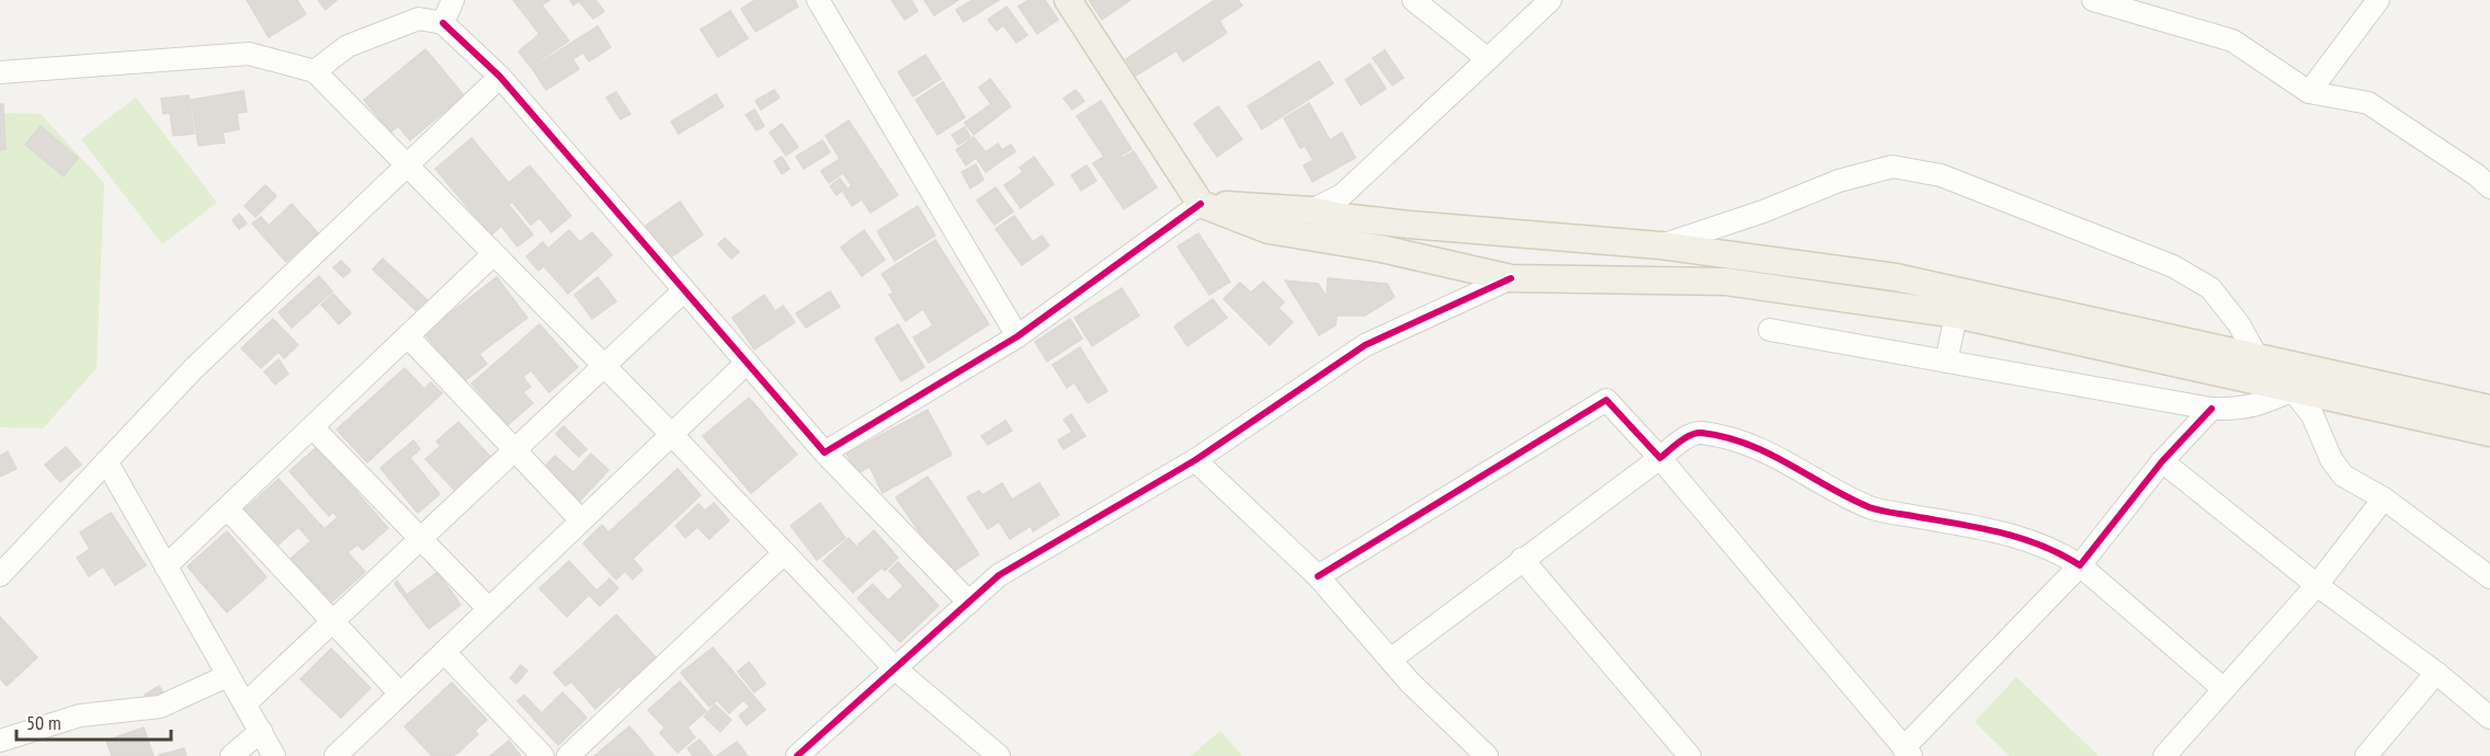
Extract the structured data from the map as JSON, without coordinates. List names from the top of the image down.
{
  "scale_bar": "50 m"
}
